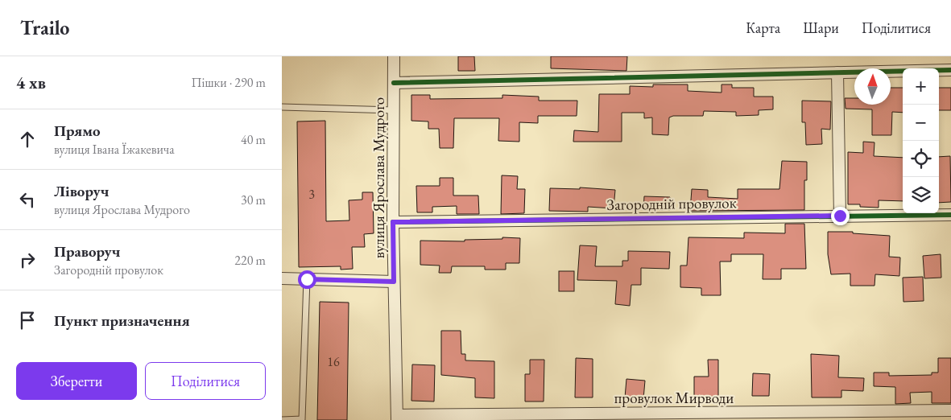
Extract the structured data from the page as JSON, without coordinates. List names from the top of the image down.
{
  "streets": {
    "street": ["вулиця Ярослава Мудрого", "Загородній провулок", "провулок Мирводи"]
  },
  "crossings": [
    ["вулиця Ярослава Мудрого", "Загородній провулок"],
    ["вулиця Ярослава Мудрого", "провулок Мирводи"]
  ],
  "house_numbers": ["3", "16"],
  "north": "top",
  "page": {
    "header": "Trailo",
    "nav": ["Карта", "Шари", "Поділитися"],
    "heading": ["4 хв", "Пішки · 290 m"],
    "map_buttons": ["+", "−"],
    "list": [
      ["Прямо", "вулиця Івана Їжакевича", "40 m"],
      ["Ліворуч", "вулиця Ярослава Мудрого", "30 m"],
      ["Праворуч", "Загородній провулок", "220 m"],
      "Пункт призначення"
    ],
    "buttons": ["Зберегти", "Поділитися"]
  }
}
